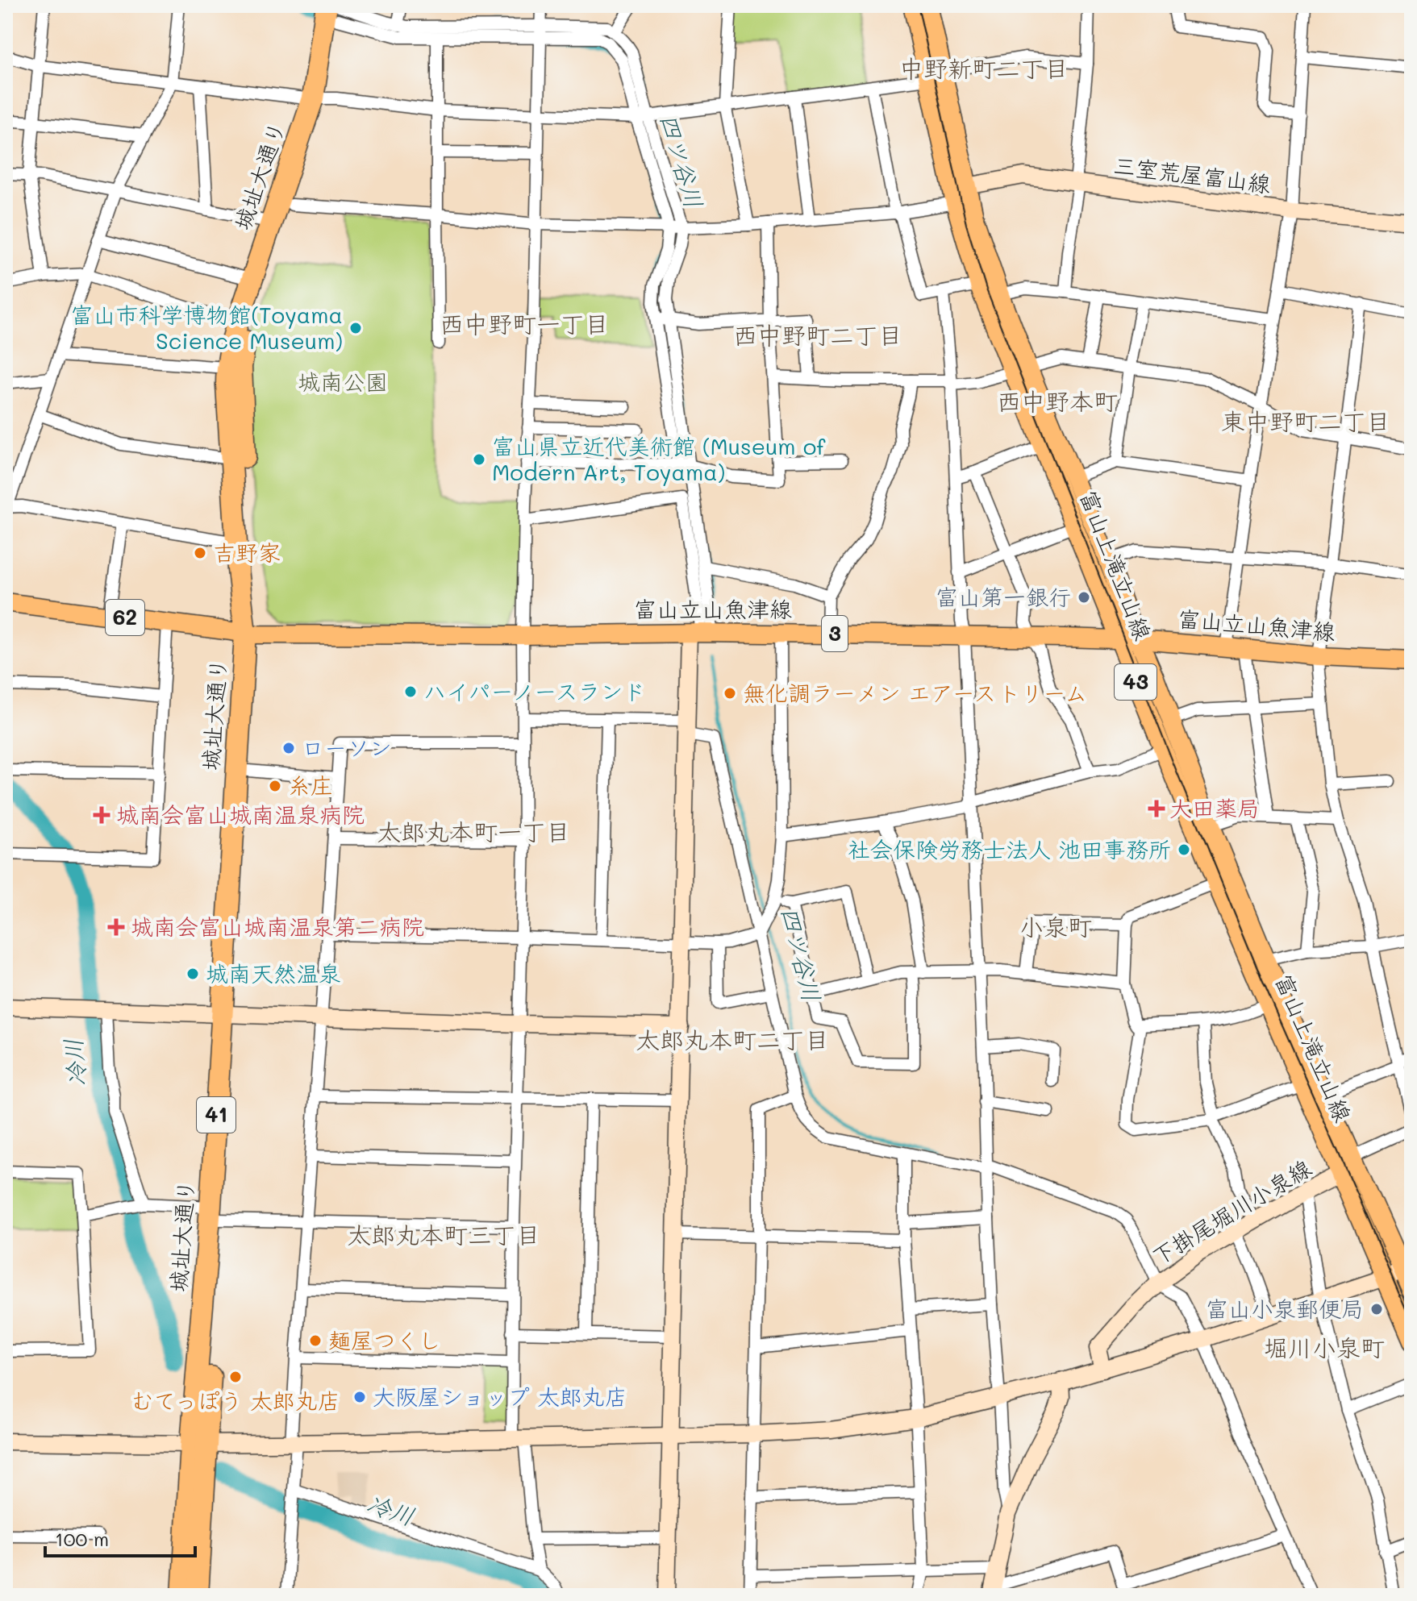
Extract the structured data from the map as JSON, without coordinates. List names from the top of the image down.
{
  "streets": {
    "highway": ["城址大通り", "41"],
    "main road": [
      "富山上滝立山線",
      "富山立山魚津線",
      "62",
      "3",
      "43"
    ],
    "street": ["三室荒屋富山線", "下掛尾堀川小泉線"]
  },
  "crossings": [
    ["三室荒屋富山線", "富山上滝立山線"],
    ["城址大通り", "富山立山魚津線"],
    ["城址大通り", "62"],
    ["富山上滝立山線", "富山立山魚津線"],
    ["富山上滝立山線", "下掛尾堀川小泉線"],
    ["富山立山魚津線", "62"]
  ],
  "districts": [
    "中野新町二丁目",
    "西中野町一丁目",
    "西中野町二丁目",
    "西中野本町",
    "東中野町二丁目",
    "太郎丸本町一丁目",
    "小泉町",
    "太郎丸本町二丁目",
    "太郎丸本町三丁目",
    "堀川小泉町"
  ],
  "water": ["四ツ谷川", "冷川"],
  "parks": ["城南公園"],
  "places": {
    "other": [
      "富山市科学博物館(Toyama Science Museum)",
      "富山県立近代美術館 (Museum of Modern Art, Toyama)",
      "吉野家",
      "富山第一銀行",
      "ハイパーノースランド",
      "無化調ラーメン エアーストリーム",
      "ローソン",
      "糸庄",
      "社会保険労務士法人 池田事務所",
      "城南天然温泉",
      "富山小泉郵便局",
      "麺屋つくし",
      "むてっぽう 太郎丸店",
      "大阪屋ショップ 太郎丸店"
    ],
    "health": ["大田薬局", "城南会富山城南温泉病院", "城南会富山城南温泉第二病院"]
  },
  "scale_bar": "100 m"
}
